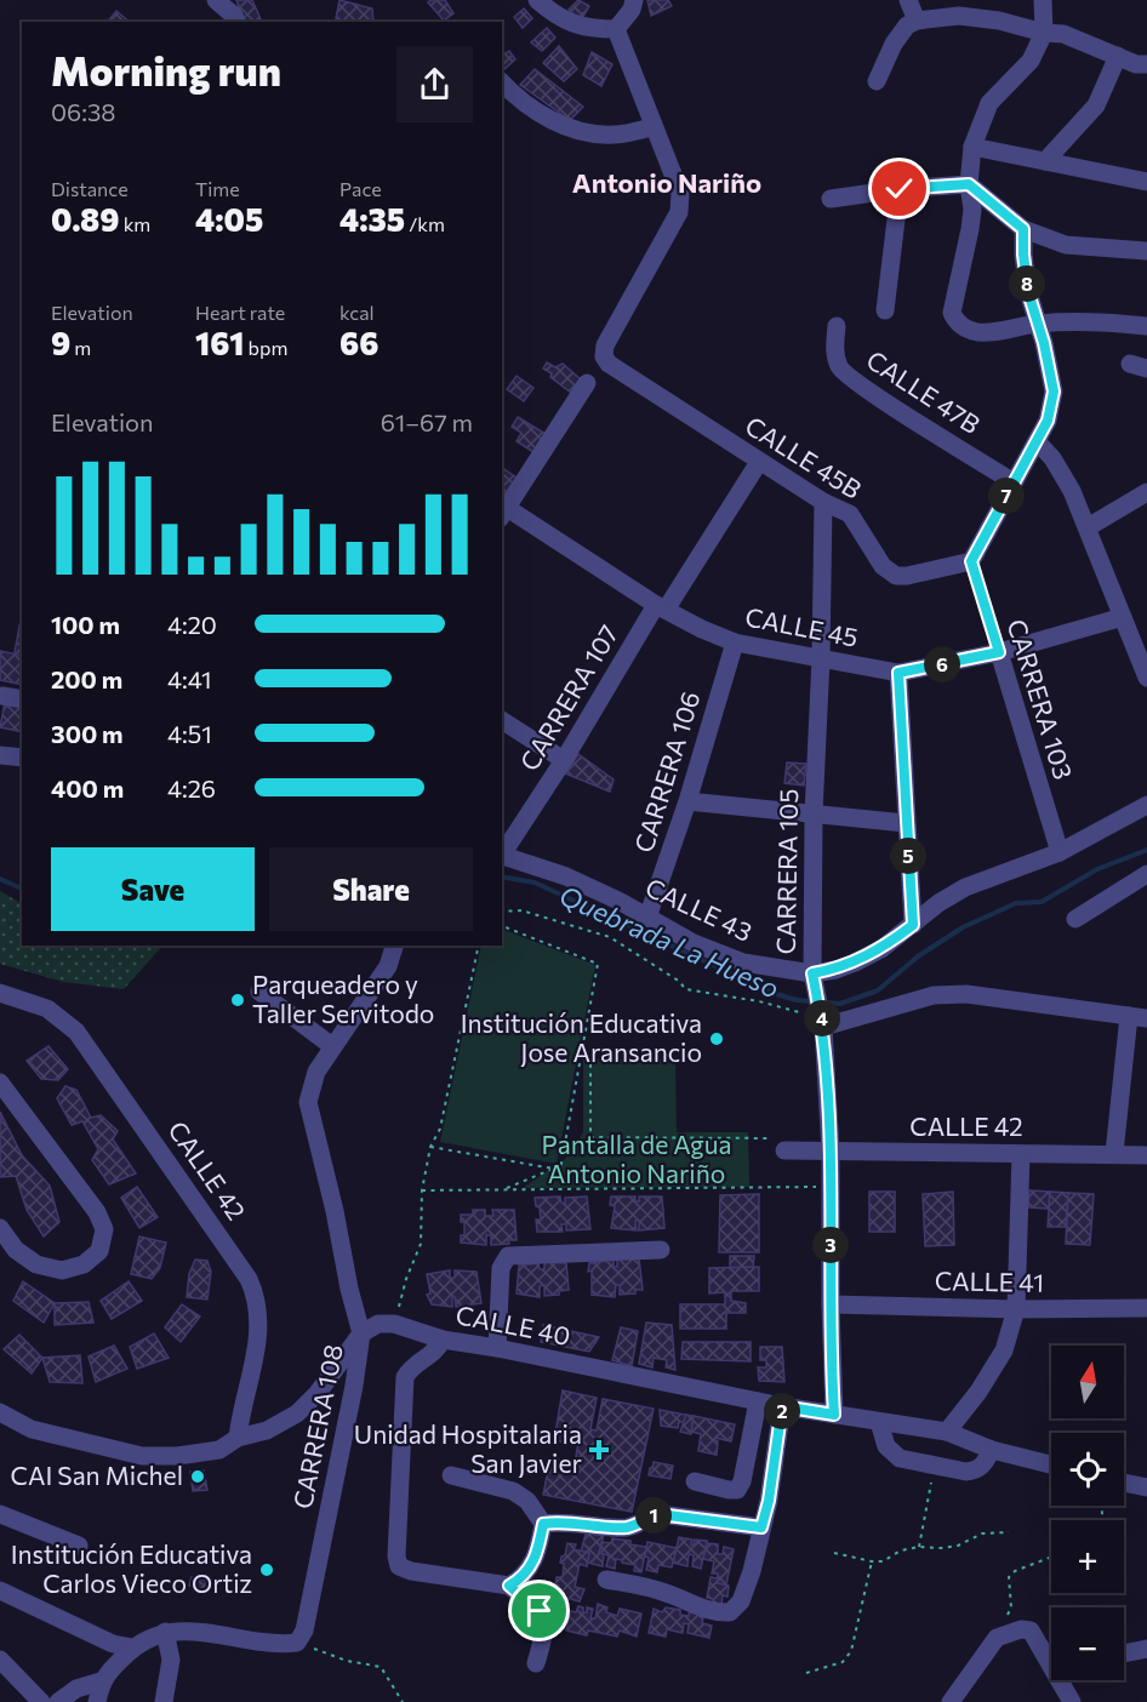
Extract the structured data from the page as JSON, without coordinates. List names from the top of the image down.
{
  "streets": {
    "street": [
      "CALLE 47B",
      "CALLE 45B",
      "CALLE 45",
      "CARRERA 107",
      "CARRERA 103",
      "CARRERA 106",
      "CARRERA 105",
      "CALLE 43",
      "CALLE 42",
      "CALLE 41",
      "CALLE 40",
      "CARRERA 108"
    ]
  },
  "crossings": [
    ["CALLE 45B", "CARRERA 107"],
    ["CALLE 45B", "CARRERA 103"],
    ["CALLE 45B", "CARRERA 105"],
    ["CALLE 45", "CARRERA 107"],
    ["CALLE 45", "CARRERA 103"],
    ["CALLE 45", "CARRERA 106"],
    ["CALLE 45", "CARRERA 105"],
    ["CARRERA 103", "CALLE 43"],
    ["CARRERA 106", "CALLE 43"],
    ["CARRERA 105", "CALLE 43"],
    ["CARRERA 105", "CALLE 42"],
    ["CARRERA 105", "CALLE 41"],
    ["CARRERA 105", "CALLE 40"]
  ],
  "districts": ["Antonio Nariño"],
  "water": ["Quebrada La Hueso"],
  "parks": ["Pantalla de Agua Antonio Nariño"],
  "places": {
    "other": [
      "Parqueadero y Taller Servitodo",
      "Institución Educativa Jose Aransancio",
      "CAI San Michel",
      "Institución Educativa Carlos Vieco Ortiz"
    ],
    "health": ["Unidad Hospitalaria San Javier"]
  },
  "north": "top",
  "page": {
    "heading": ["Morning run", "06:38"],
    "stats": [
      ["Distance", "0.89 km"],
      ["Time", "4:05"],
      ["Pace", "4:35 /km"],
      ["Elevation", "9 m"],
      ["Heart rate", "161 bpm"],
      ["kcal", "66"]
    ],
    "pins": [
      "8",
      "7",
      "6",
      "5",
      "4",
      "3",
      "2",
      "1"
    ],
    "chart": ["Elevation", "61–67 m"],
    "list": [
      {
        "name": "100 m",
        "note": "4:20"
      },
      {
        "name": "200 m",
        "note": "4:41"
      },
      {
        "name": "300 m",
        "note": "4:51"
      },
      {
        "name": "400 m",
        "note": "4:26"
      }
    ],
    "buttons": ["Save", "Share"],
    "map_buttons": ["+", "−"]
  }
}
